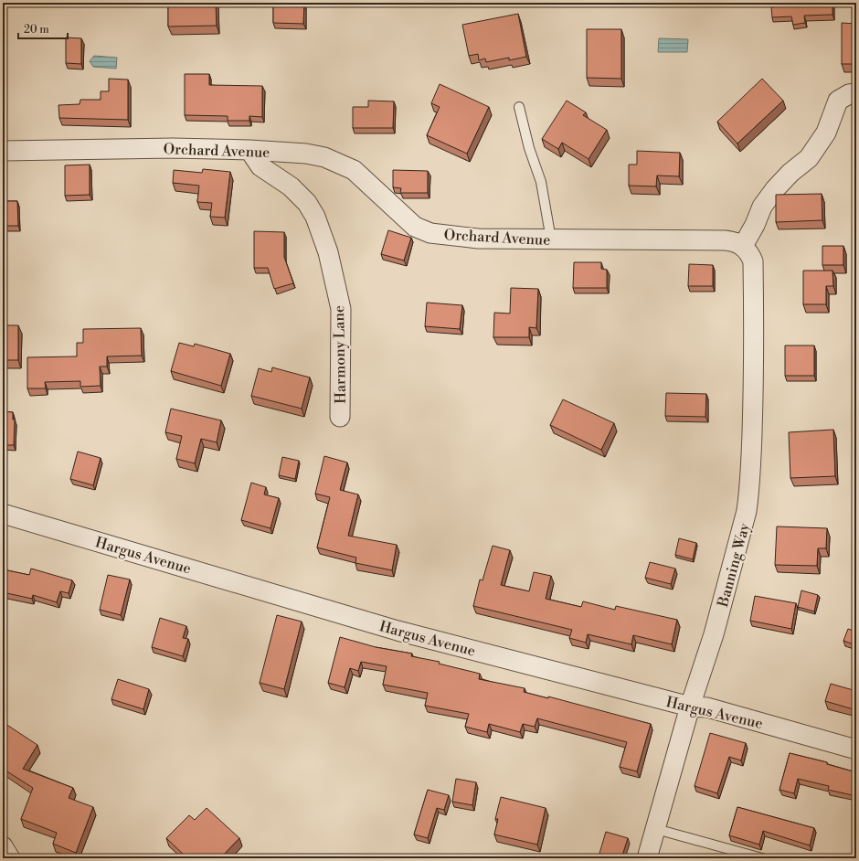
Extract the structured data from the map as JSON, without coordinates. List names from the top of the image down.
{
  "streets": {
    "street": [
      "Orchard Avenue",
      "Harmony Lane",
      "Hargus Avenue",
      "Banning Way"
    ]
  },
  "crossings": [
    ["Orchard Avenue", "Harmony Lane"],
    ["Orchard Avenue", "Banning Way"],
    ["Hargus Avenue", "Banning Way"]
  ],
  "scale_bar": "20 m"
}
